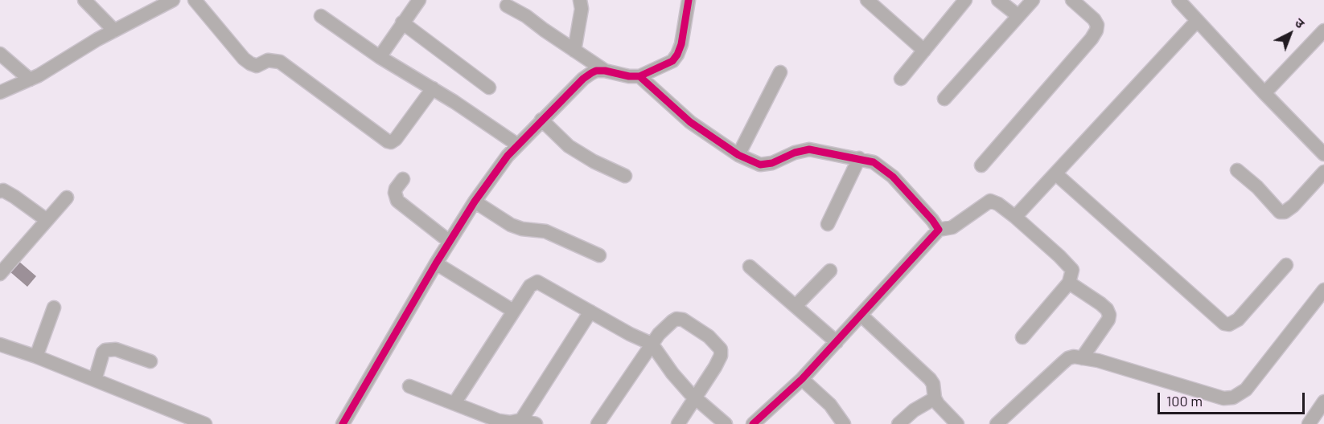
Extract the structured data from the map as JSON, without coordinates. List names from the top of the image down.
{
  "scale_bar": "100 m",
  "north": "top right"
}
